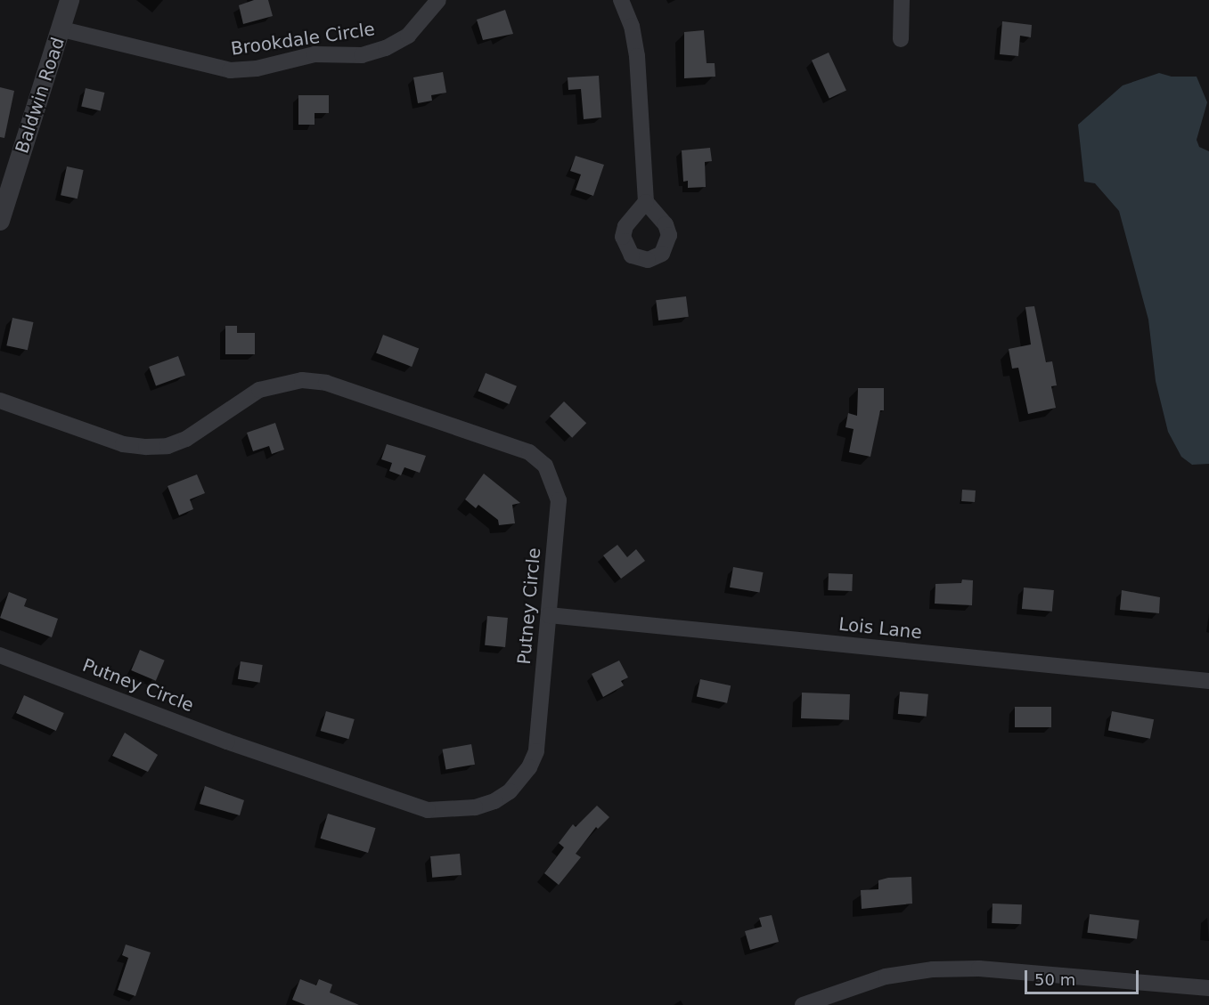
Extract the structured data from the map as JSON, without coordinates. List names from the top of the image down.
{
  "streets": {
    "street": [
      "Brookdale Circle",
      "Baldwin Road",
      "Putney Circle",
      "Lois Lane"
    ]
  },
  "crossings": [
    ["Brookdale Circle", "Baldwin Road"],
    ["Putney Circle", "Lois Lane"]
  ],
  "scale_bar": "50 m"
}
